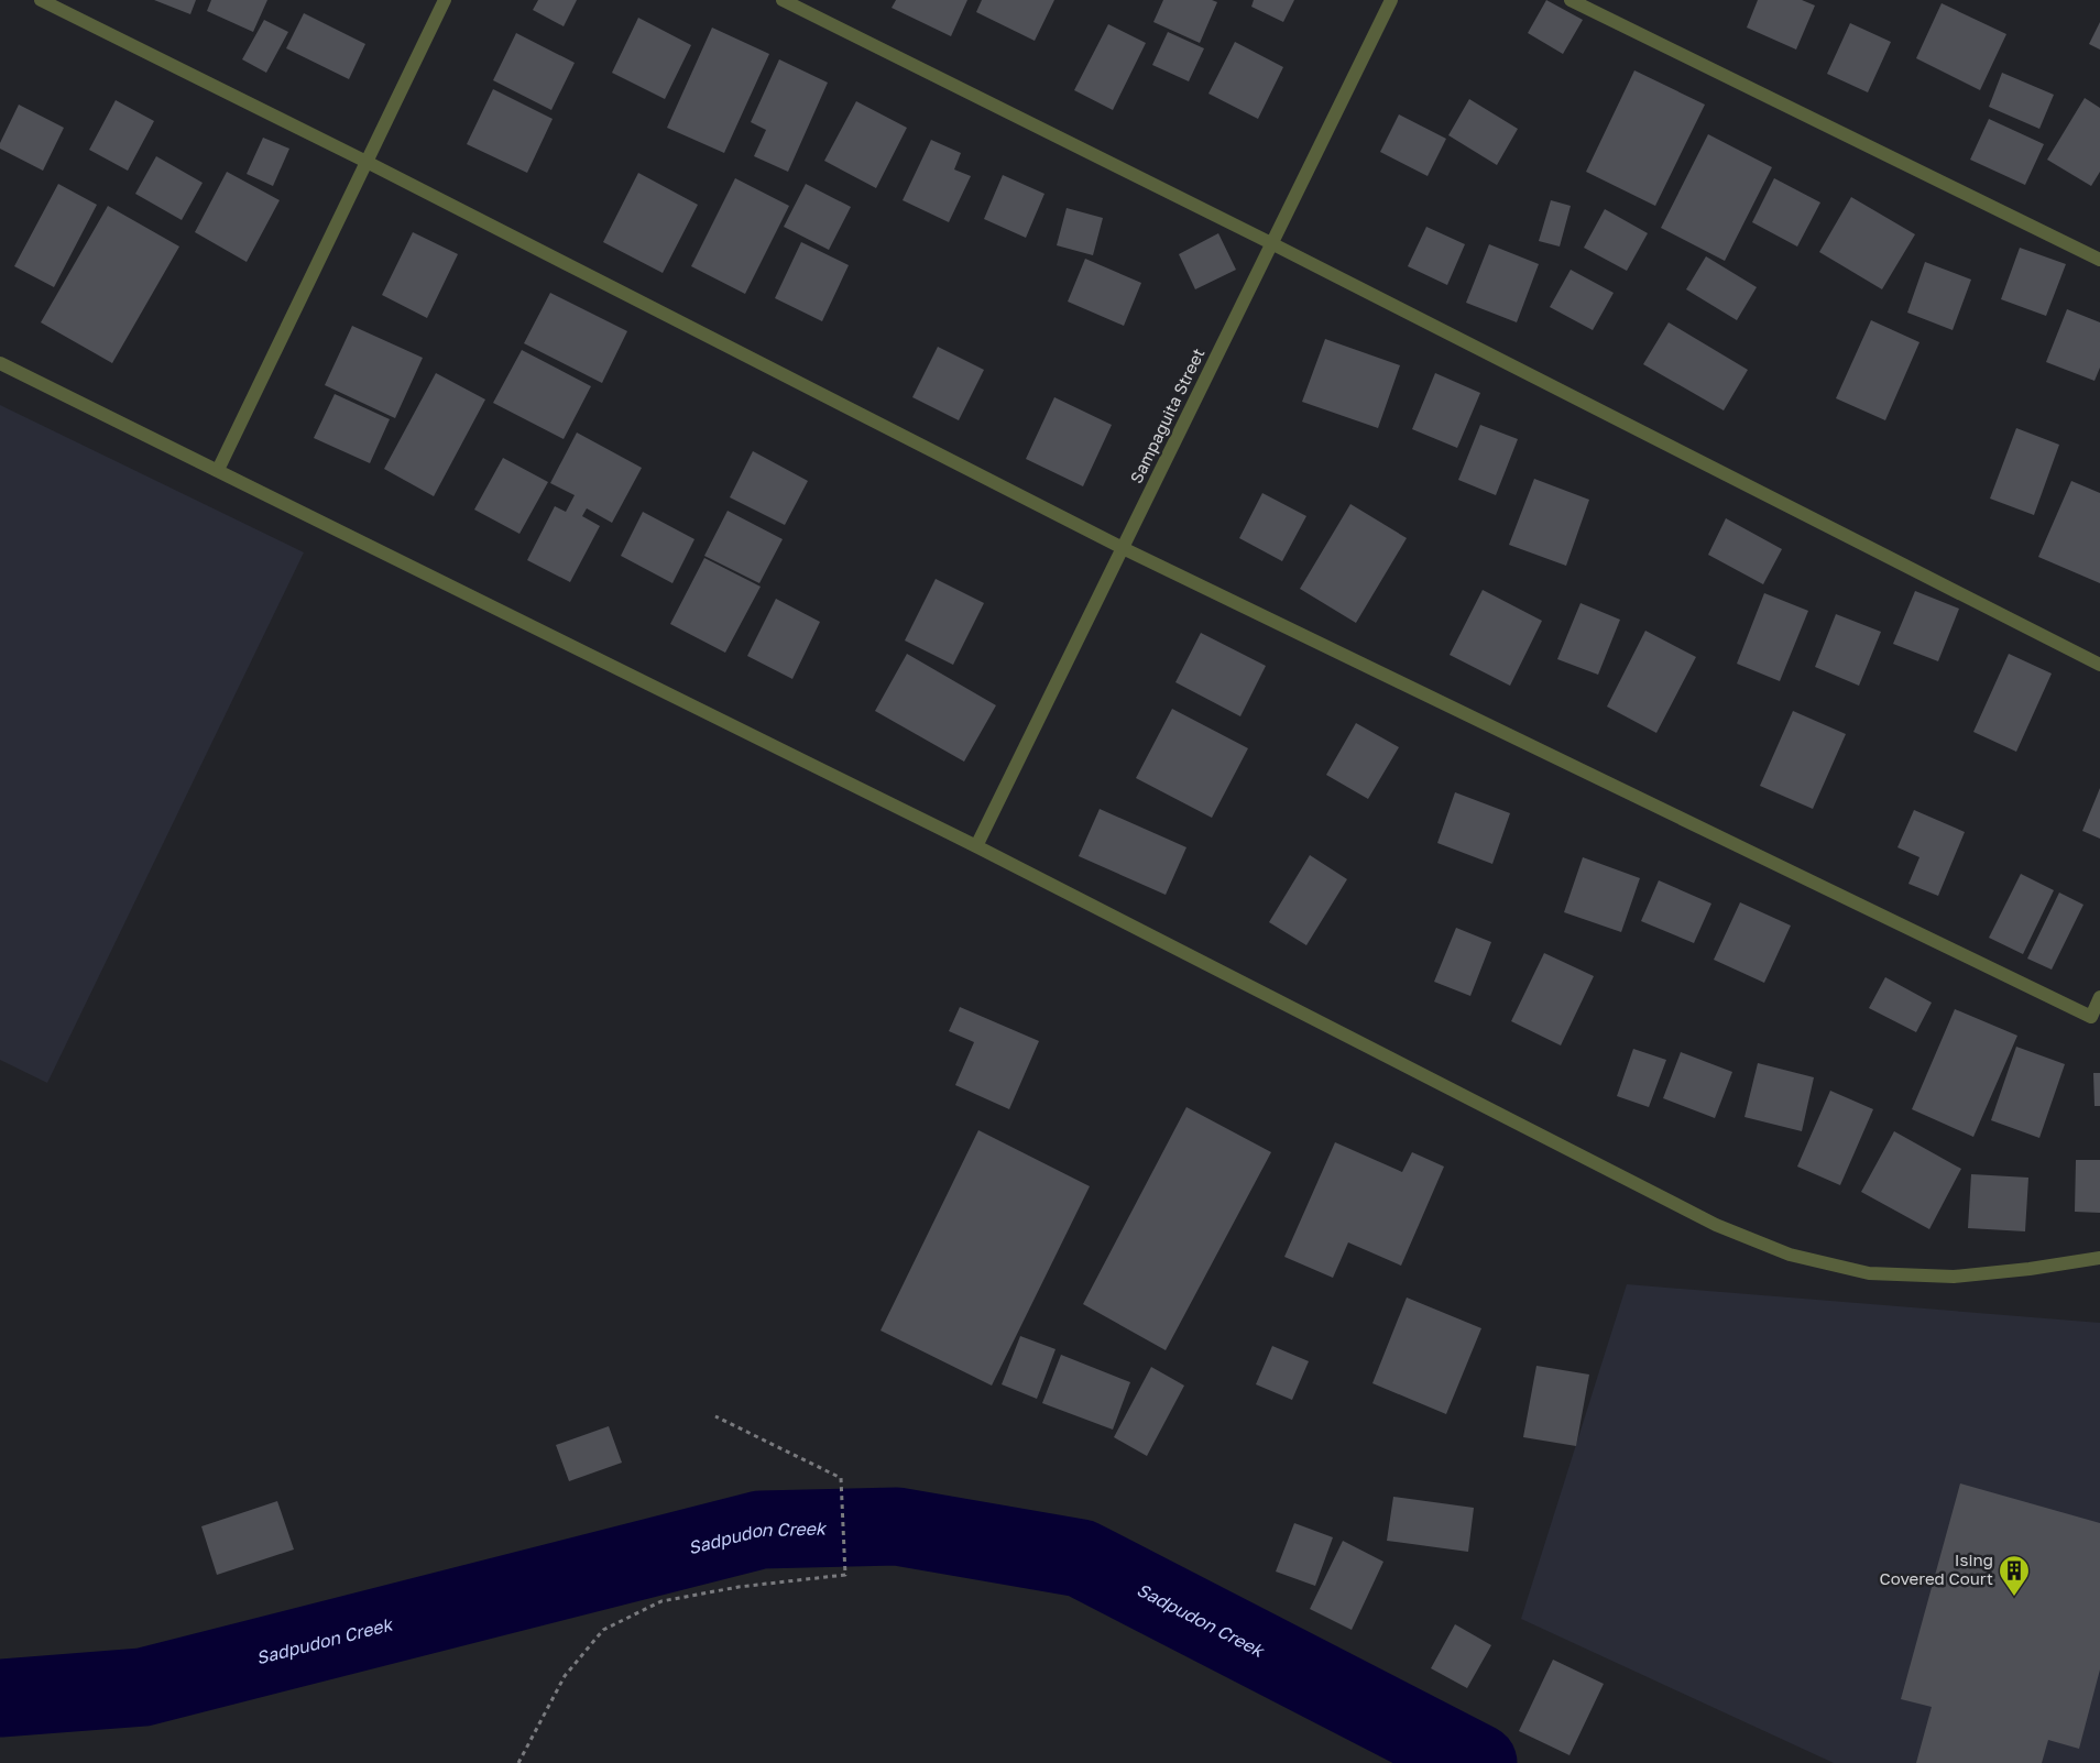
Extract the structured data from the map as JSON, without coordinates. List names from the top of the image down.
{
  "streets": {
    "street": ["Sampaguita Street"]
  },
  "water": ["Sadpudon Creek"],
  "places": {
    "building": ["Ising Covered Court"]
  }
}
